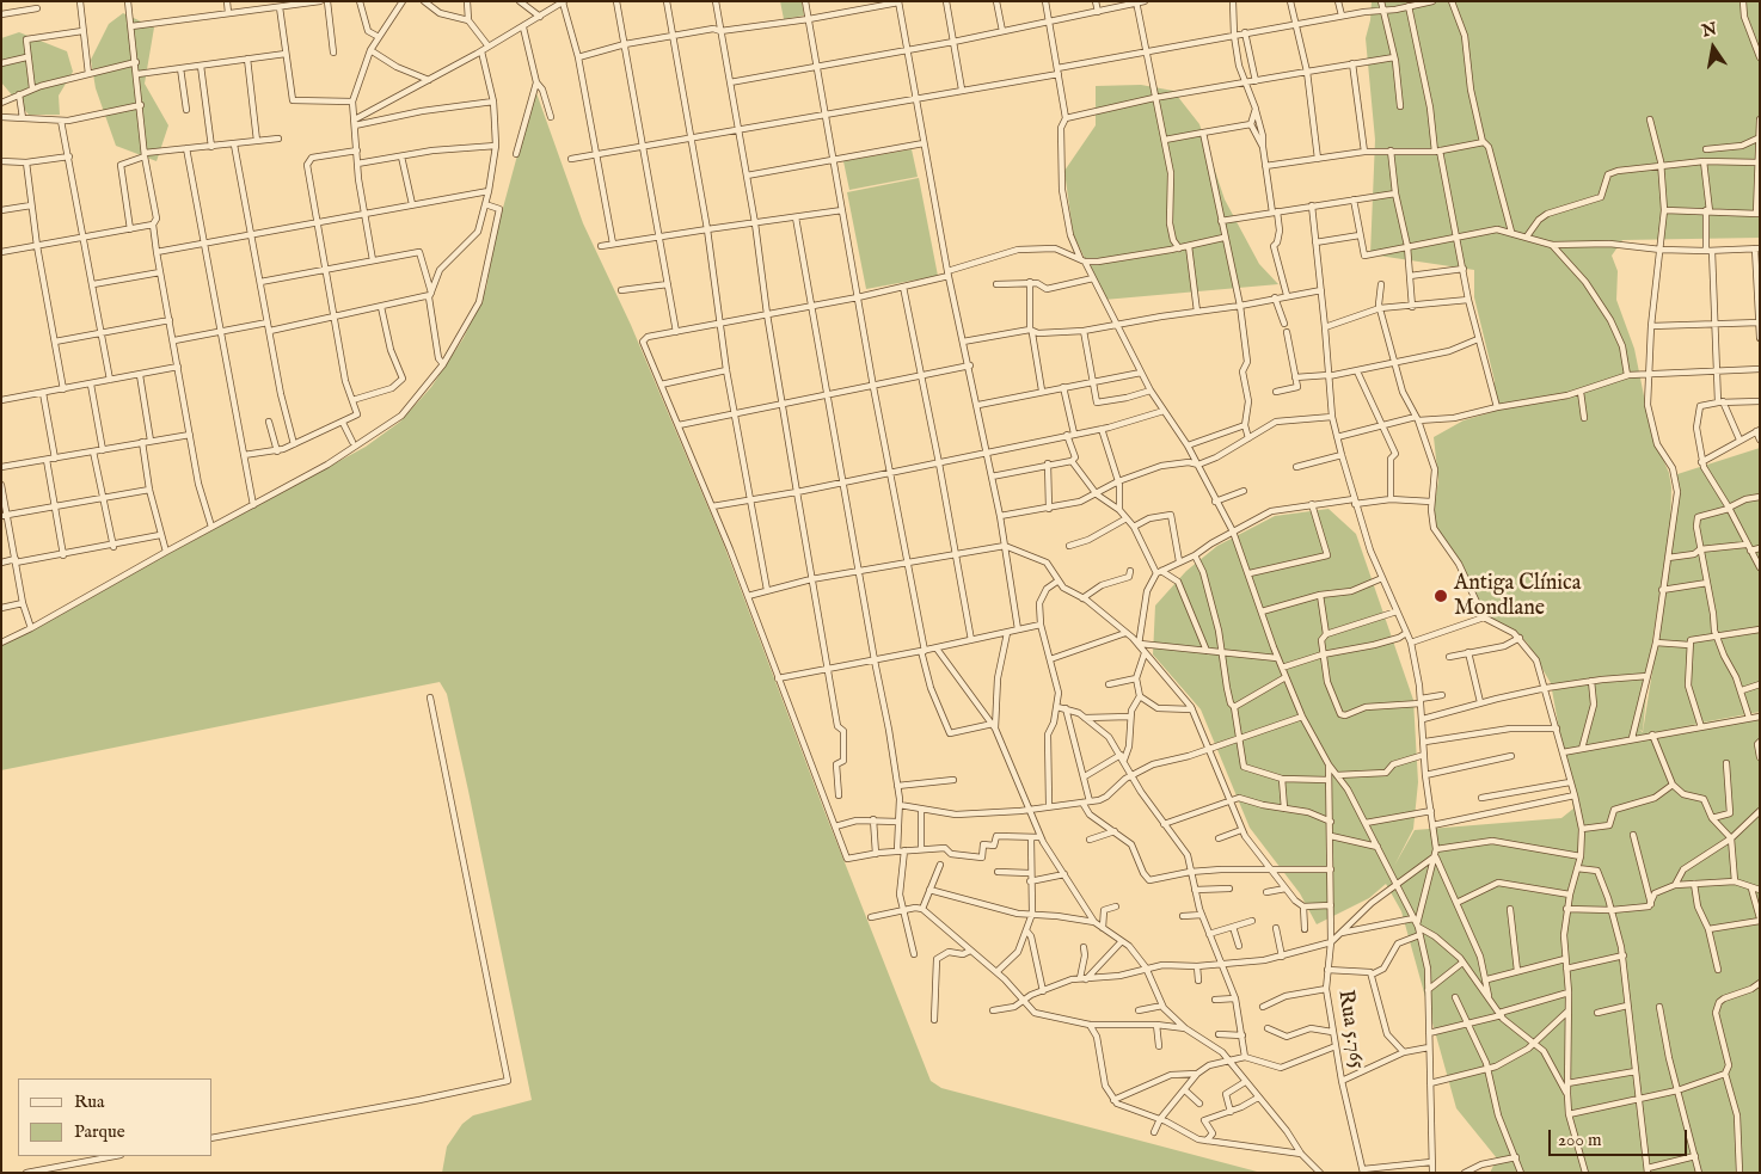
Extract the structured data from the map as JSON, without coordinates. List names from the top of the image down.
{
  "streets": {
    "street": ["Rua 5.765"]
  },
  "places": ["Antiga Clínica Mondlane"],
  "legend": ["Rua", "Parque"],
  "scale_bar": "200 m",
  "north": "top"
}
